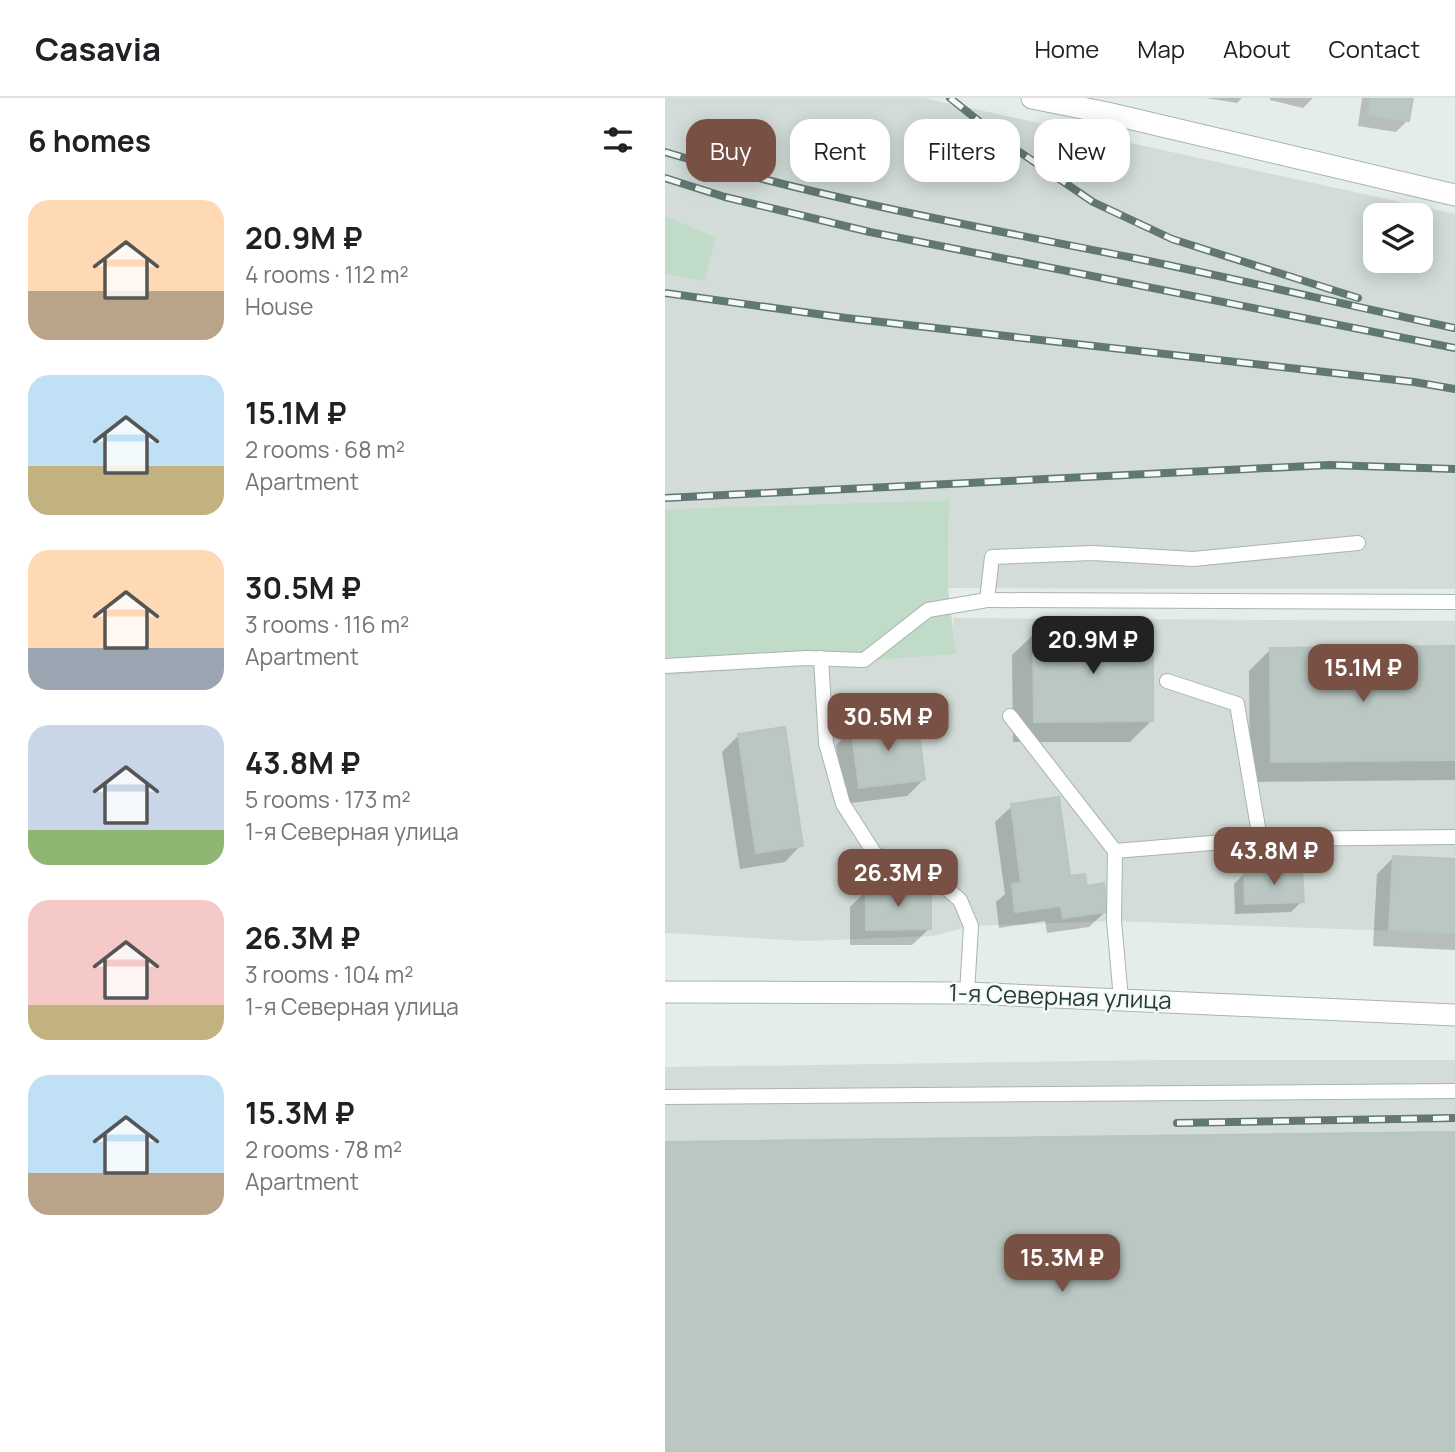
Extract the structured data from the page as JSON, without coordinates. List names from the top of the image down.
{
  "streets": {
    "street": ["1-я Северная улица"]
  },
  "page": {
    "header": "Casavia",
    "nav": [
      "Home",
      "Map",
      "About",
      "Contact"
    ],
    "heading": "6 homes",
    "chip": [
      "Buy",
      "Rent",
      "Filters",
      "New"
    ],
    "list": [
      {
        "name": "20.9M ₽",
        "note": "4 rooms · 112 m² · House"
      },
      {
        "name": "15.1M ₽",
        "note": "2 rooms · 68 m² · Apartment"
      },
      {
        "name": "30.5M ₽",
        "note": "3 rooms · 116 m² · Apartment"
      },
      {
        "name": "43.8M ₽",
        "note": "5 rooms · 173 m² · 1-я Северная улица"
      },
      {
        "name": "26.3M ₽",
        "note": "3 rooms · 104 m² · 1-я Северная улица"
      },
      {
        "name": "15.3M ₽",
        "note": "2 rooms · 78 m² · Apartment"
      }
    ],
    "price": [
      "20.9M ₽",
      "15.1M ₽",
      "30.5M ₽",
      "43.8M ₽",
      "26.3M ₽",
      "15.3M ₽"
    ]
  }
}
